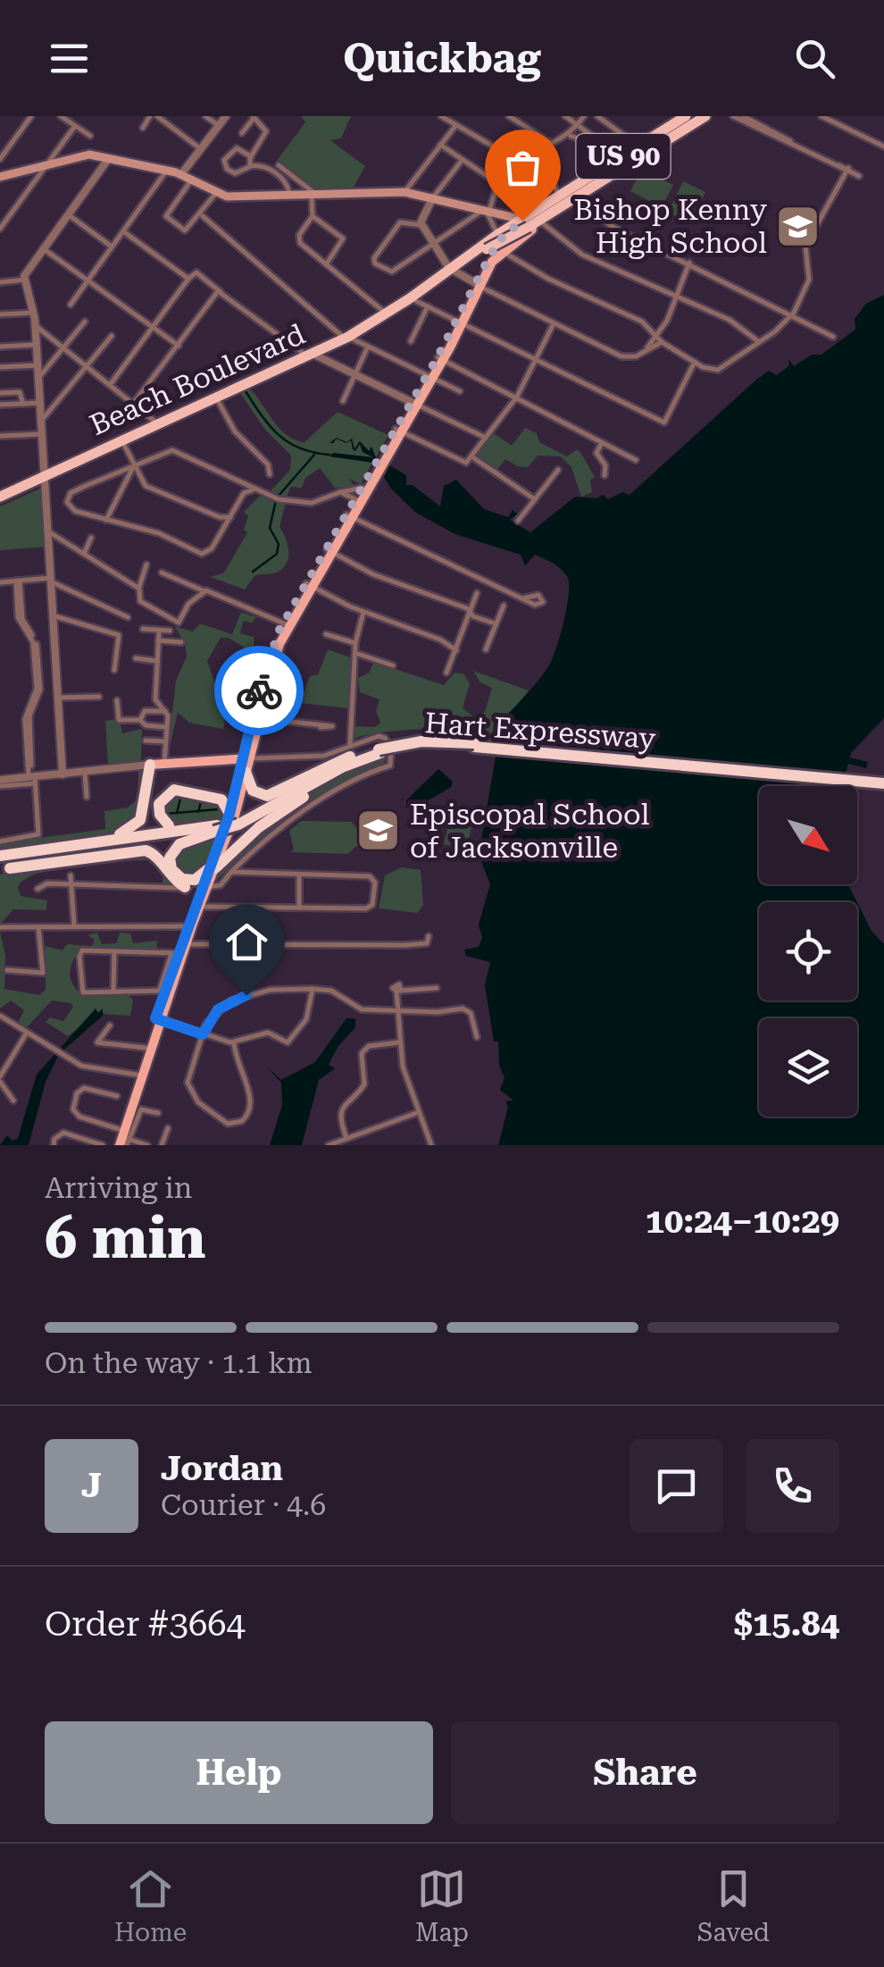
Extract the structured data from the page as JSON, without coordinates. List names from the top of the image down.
{
  "streets": {
    "highway": ["US 90", "Beach Boulevard", "Hart Expressway"]
  },
  "crossings": [
    ["US 90", "Beach Boulevard"]
  ],
  "places": {
    "school or university": ["Bishop Kenny High School", "Episcopal School of Jacksonville"]
  },
  "north": "bottom right",
  "page": {
    "header": "Quickbag",
    "heading": ["6 min", "Arriving in", "10:24–10:29"],
    "panel": [
      "Jordan",
      "Courier · 4.6",
      "Order #3664",
      "$15.84"
    ],
    "bar": "On the way · 1.1 km",
    "round": "J",
    "buttons": ["Help", "Share"],
    "tabs": ["Home", "Map", "Saved"]
  }
}
